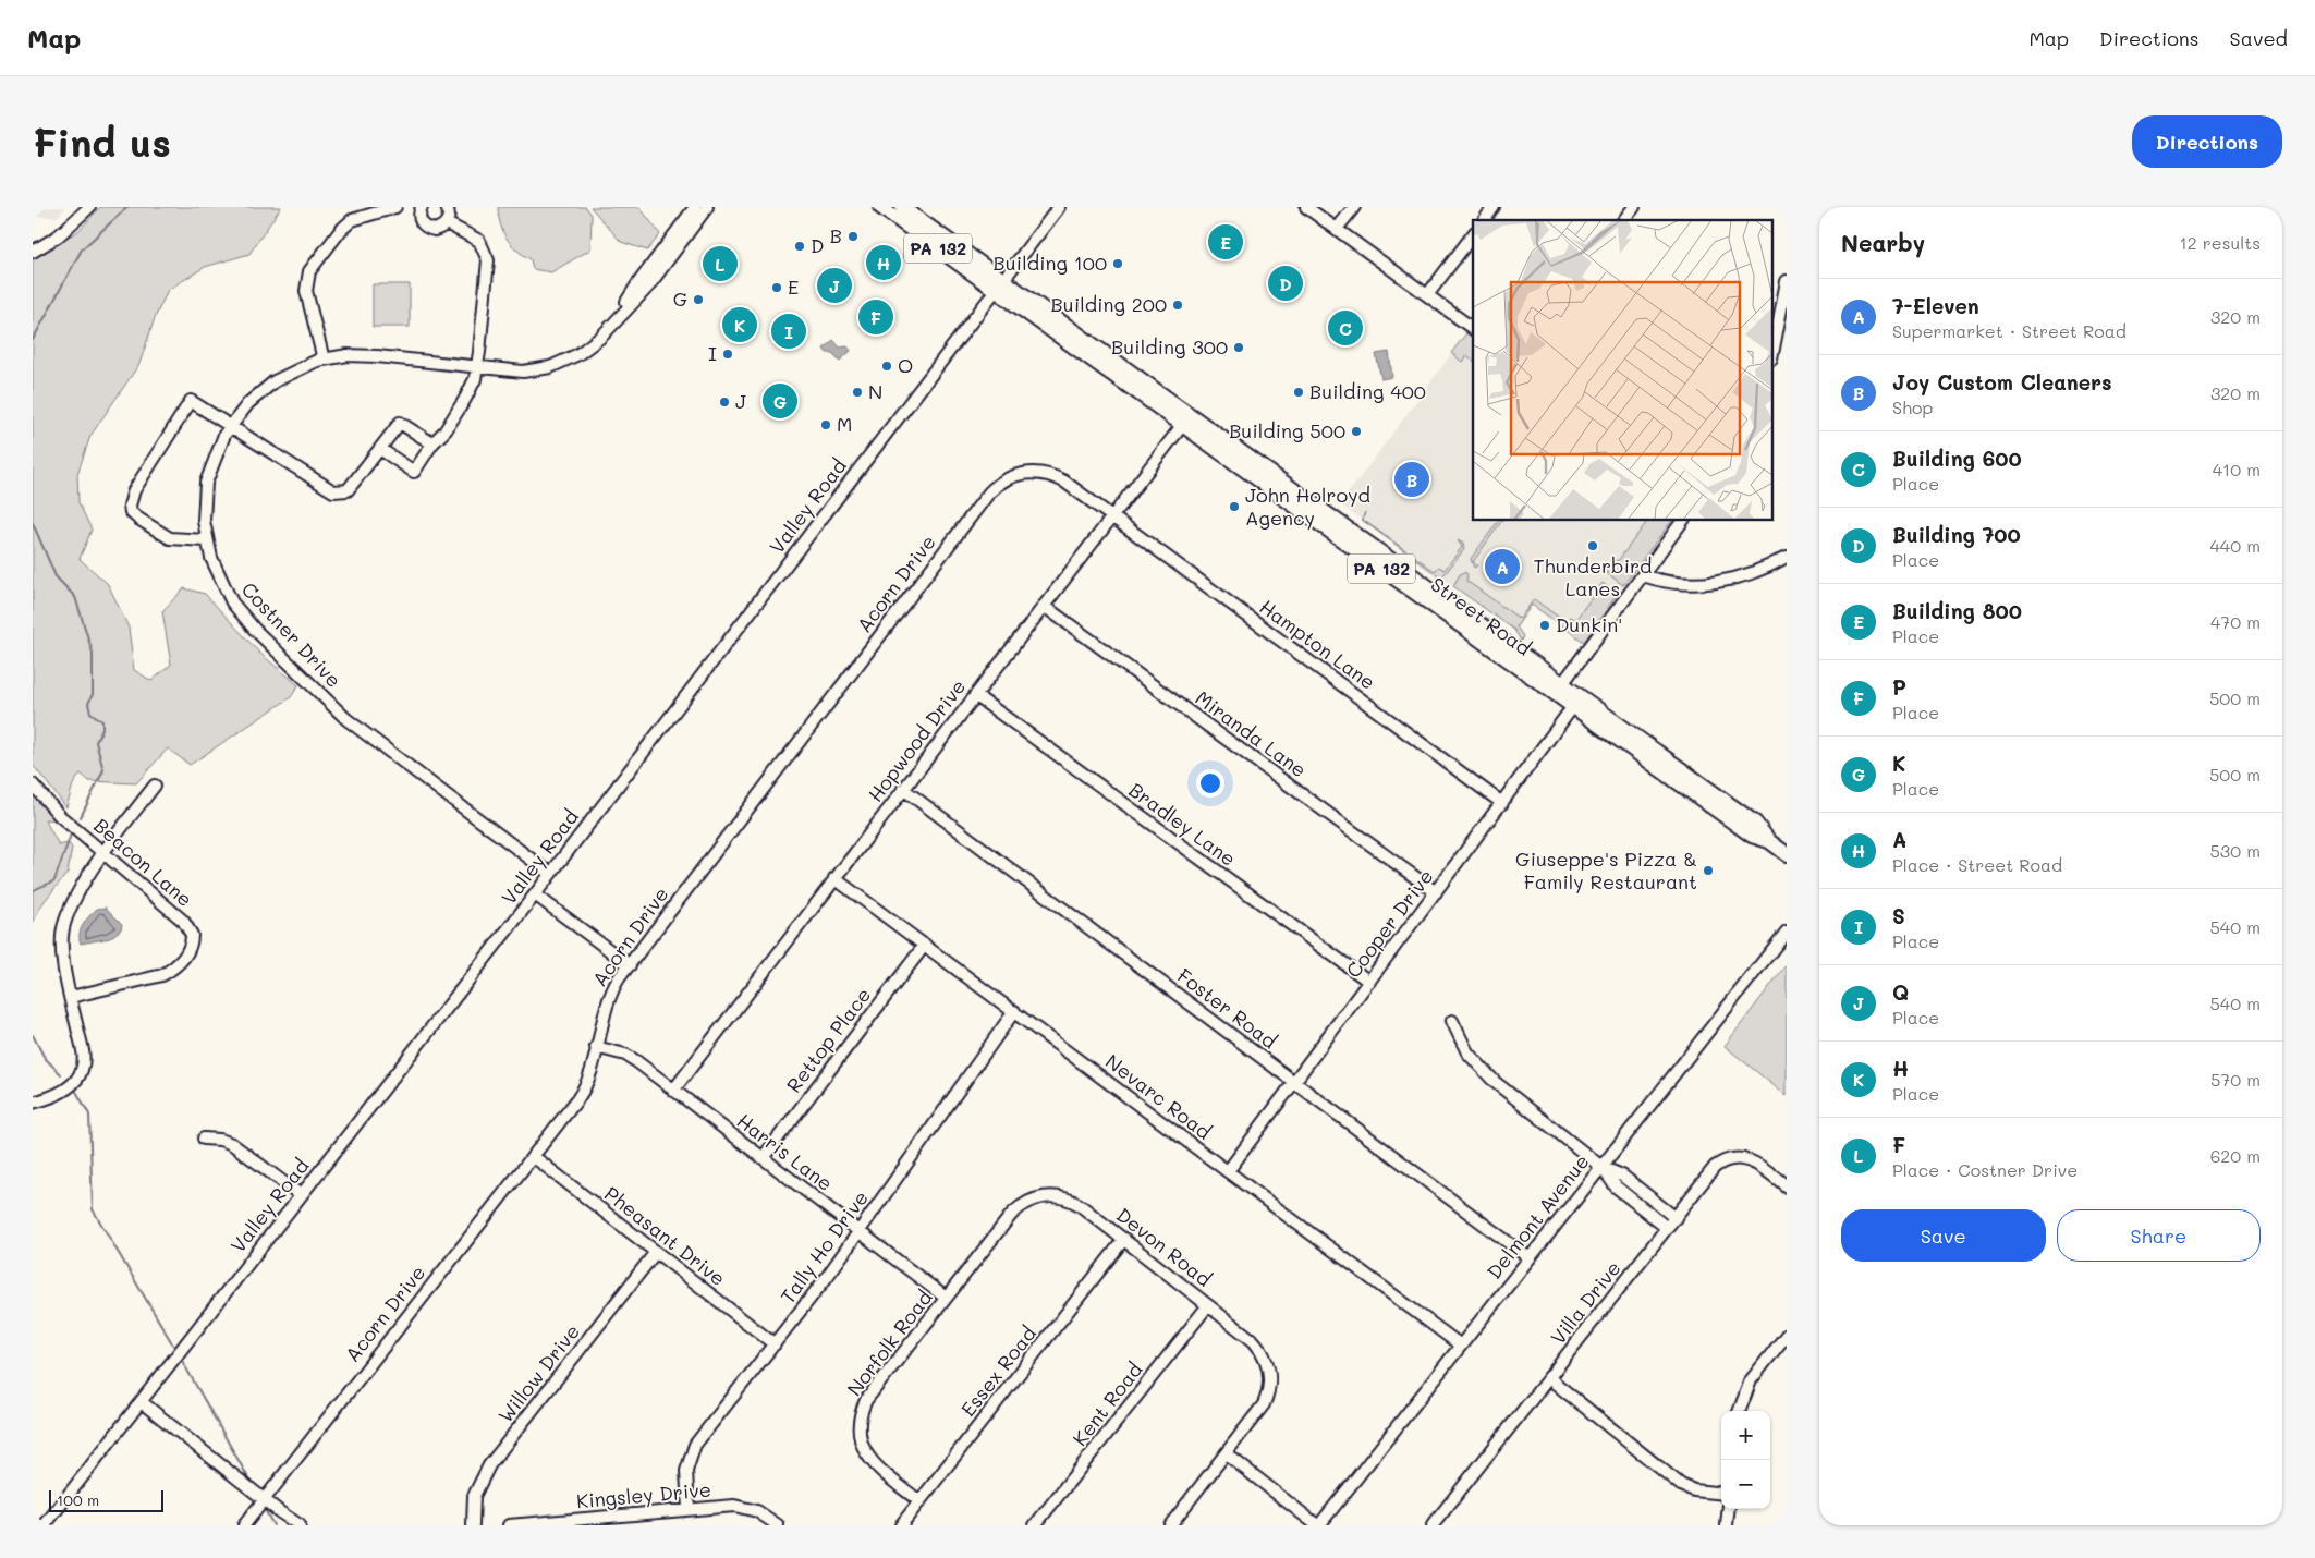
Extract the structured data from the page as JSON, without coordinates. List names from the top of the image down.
{
  "streets": {
    "main road": ["PA 132", "Street Road"],
    "street": [
      "Valley Road",
      "Acorn Drive",
      "Costner Drive",
      "Hampton Lane",
      "Miranda Lane",
      "Hopwood Drive",
      "Bradley Lane",
      "Beacon Lane",
      "Cooper Drive",
      "Foster Road",
      "Rettop Place",
      "Nevarc Road",
      "Harris Lane",
      "Delmont Avenue",
      "Pheasant Drive",
      "Tally Ho Drive",
      "Devon Road",
      "Villa Drive",
      "Norfolk Road",
      "Essex Road",
      "Willow Drive",
      "Kent Road",
      "Kingsley Drive"
    ]
  },
  "crossings": [
    ["Valley Road", "Street Road"],
    ["Valley Road", "Costner Drive"],
    ["Acorn Drive", "Hampton Lane"],
    ["Acorn Drive", "Hopwood Drive"],
    ["Acorn Drive", "Harris Lane"],
    ["Acorn Drive", "Pheasant Drive"],
    ["Street Road", "Hopwood Drive"],
    ["Street Road", "Cooper Drive"],
    ["Hampton Lane", "Hopwood Drive"],
    ["Hampton Lane", "Cooper Drive"],
    ["Miranda Lane", "Hopwood Drive"],
    ["Miranda Lane", "Cooper Drive"],
    ["Hopwood Drive", "Bradley Lane"],
    ["Hopwood Drive", "Foster Road"],
    ["Hopwood Drive", "Nevarc Road"],
    ["Hopwood Drive", "Harris Lane"],
    ["Bradley Lane", "Cooper Drive"],
    ["Cooper Drive", "Foster Road"],
    ["Cooper Drive", "Nevarc Road"],
    ["Foster Road", "Delmont Avenue"],
    ["Rettop Place", "Nevarc Road"],
    ["Rettop Place", "Harris Lane"],
    ["Nevarc Road", "Delmont Avenue"],
    ["Nevarc Road", "Tally Ho Drive"],
    ["Harris Lane", "Tally Ho Drive"],
    ["Harris Lane", "Norfolk Road"],
    ["Pheasant Drive", "Tally Ho Drive"],
    ["Pheasant Drive", "Willow Drive"],
    ["Tally Ho Drive", "Kingsley Drive"],
    ["Devon Road", "Norfolk Road"],
    ["Devon Road", "Essex Road"],
    ["Devon Road", "Kent Road"],
    ["Norfolk Road", "Essex Road"]
  ],
  "places": [
    "B",
    "D",
    "Building 100",
    "E",
    "G",
    "Building 200",
    "Building 300",
    "I",
    "O",
    "N",
    "Building 400",
    "J",
    "M",
    "Building 500",
    "John Holroyd Agency",
    "Thunderbird Lanes",
    "Dunkin'",
    "Giuseppe's Pizza & Family Restaurant"
  ],
  "scale_bar": "100 m",
  "page": {
    "header": "Map",
    "nav": ["Map", "Directions", "Saved"],
    "buttons": [
      "Directions",
      ["Save", "Share"]
    ],
    "title": "Find us",
    "heading": ["Nearby", "12 results"],
    "pins": [
      "E",
      "H",
      "L",
      "D",
      "J",
      "F",
      "K",
      "C",
      "I",
      "G",
      "B",
      "A"
    ],
    "list": [
      {
        "mark": "A",
        "name": "7-Eleven",
        "note": "Supermarket · Street Road",
        "value": "320 m"
      },
      {
        "mark": "B",
        "name": "Joy Custom Cleaners",
        "note": "Shop",
        "value": "320 m"
      },
      {
        "mark": "C",
        "name": "Building 600",
        "note": "Place",
        "value": "410 m"
      },
      {
        "mark": "D",
        "name": "Building 700",
        "note": "Place",
        "value": "440 m"
      },
      {
        "mark": "E",
        "name": "Building 800",
        "note": "Place",
        "value": "470 m"
      },
      {
        "mark": "F",
        "name": "P",
        "note": "Place",
        "value": "500 m"
      },
      {
        "mark": "G",
        "name": "K",
        "note": "Place",
        "value": "500 m"
      },
      {
        "mark": "H",
        "name": "A",
        "note": "Place · Street Road",
        "value": "530 m"
      },
      {
        "mark": "I",
        "name": "S",
        "note": "Place",
        "value": "540 m"
      },
      {
        "mark": "J",
        "name": "Q",
        "note": "Place",
        "value": "540 m"
      },
      {
        "mark": "K",
        "name": "H",
        "note": "Place",
        "value": "570 m"
      },
      {
        "mark": "L",
        "name": "F",
        "note": "Place · Costner Drive",
        "value": "620 m"
      }
    ],
    "map_buttons": ["+", "−"],
    "scale": "100 m"
  }
}
